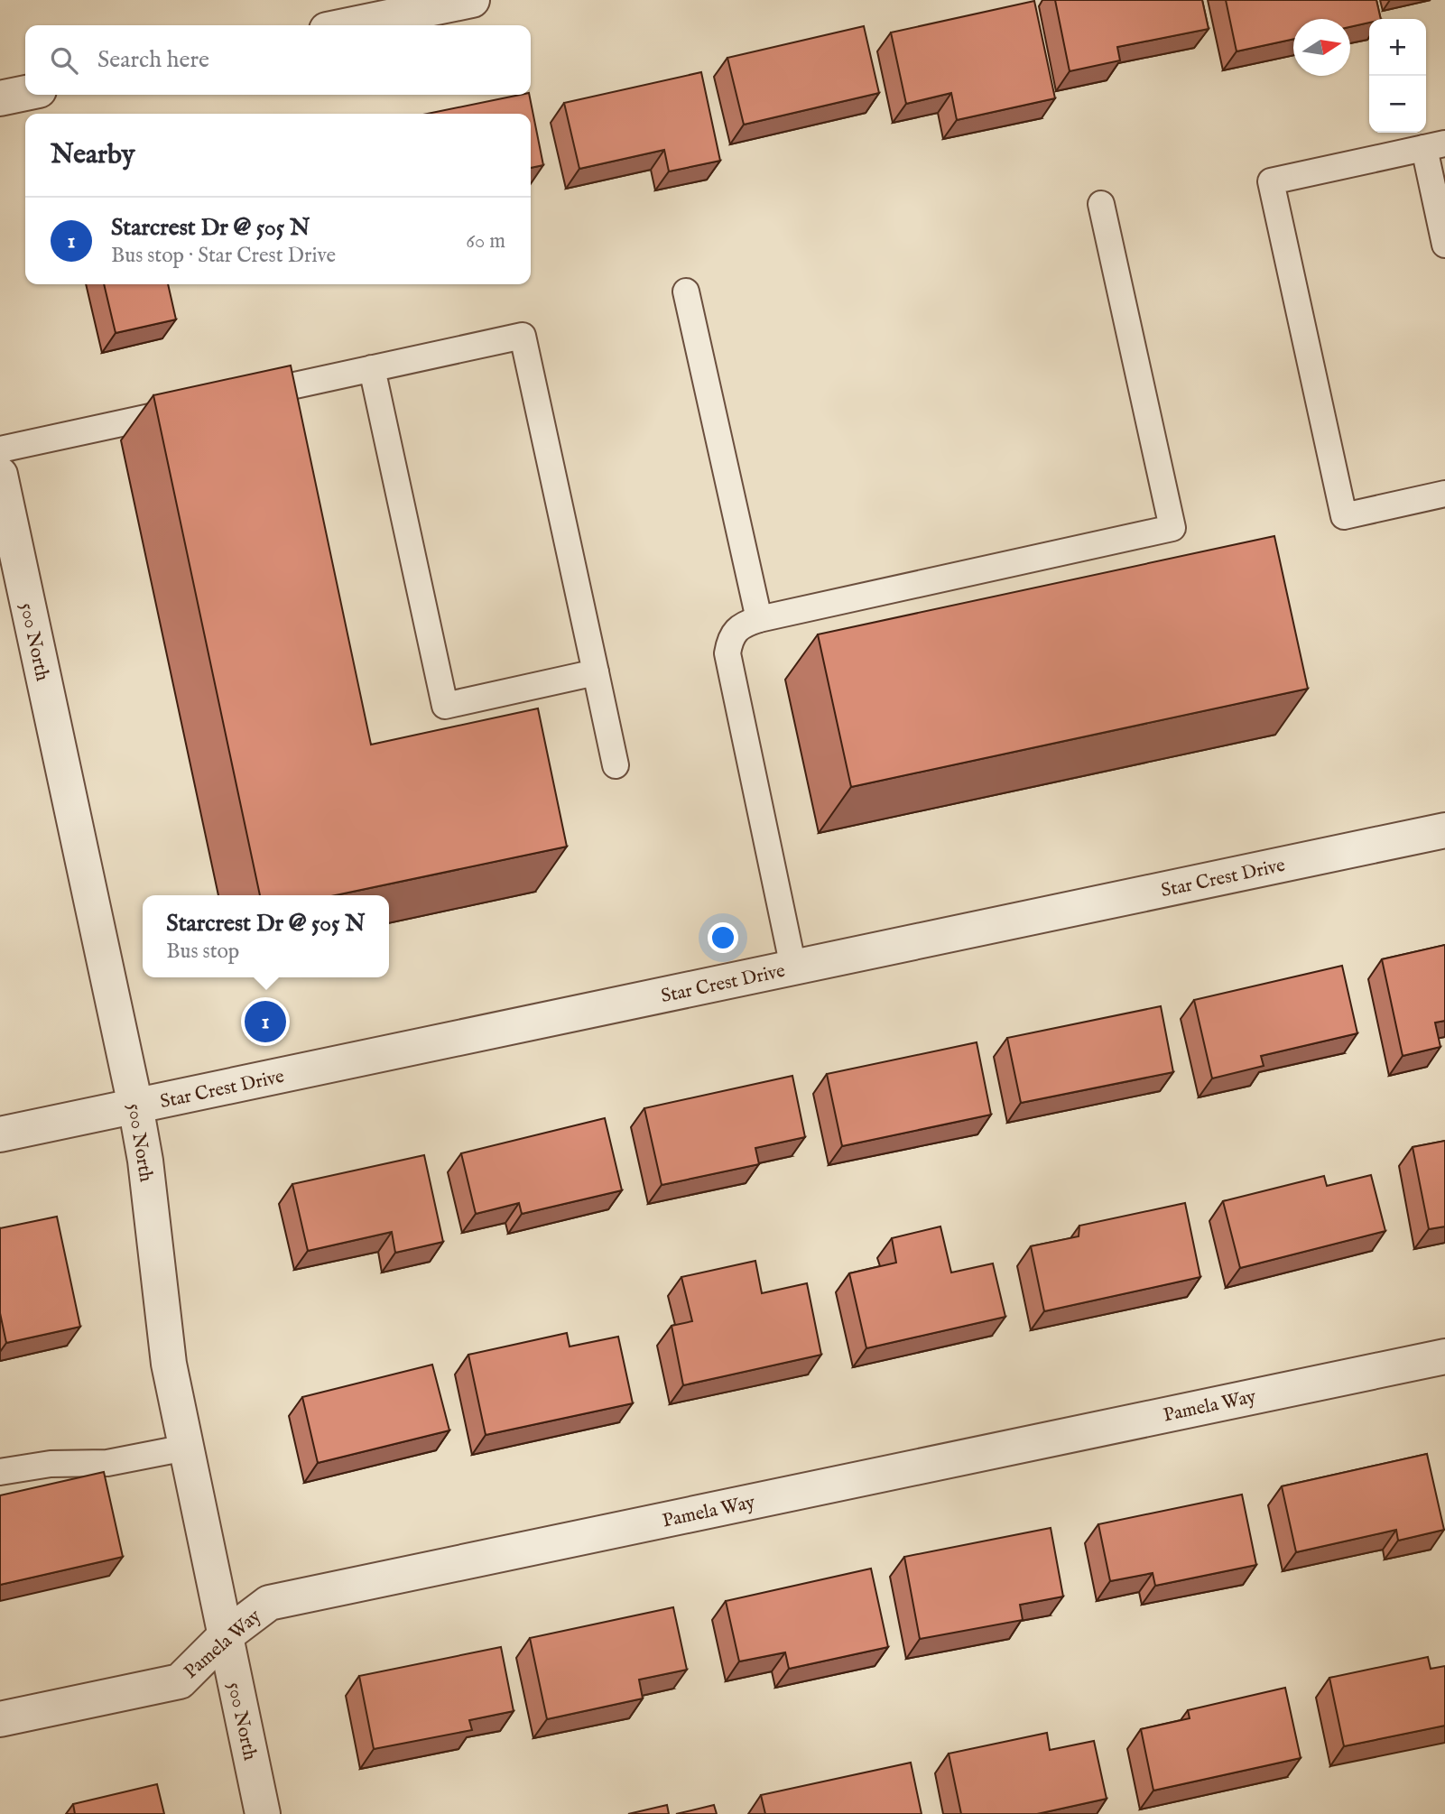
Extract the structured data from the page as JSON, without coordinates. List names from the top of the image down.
{
  "streets": {
    "street": ["500 North", "Star Crest Drive", "Pamela Way"]
  },
  "crossings": [
    ["500 North", "Star Crest Drive"],
    ["500 North", "Pamela Way"]
  ],
  "north": "right",
  "page": {
    "map_buttons": ["+", "−"],
    "search": "Search here",
    "heading": "Nearby",
    "list": [
      {
        "mark": "1",
        "name": "Starcrest Dr @ 505 N",
        "note": "Bus stop · Star Crest Drive",
        "value": "60 m"
      }
    ],
    "popup": ["Starcrest Dr @ 505 N", "Bus stop"],
    "pins": "1"
  }
}
